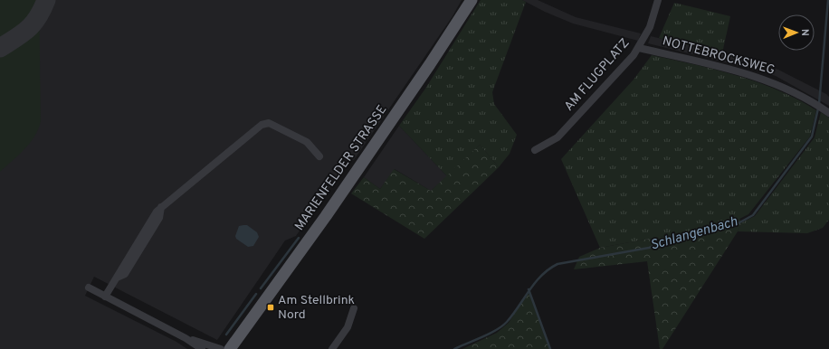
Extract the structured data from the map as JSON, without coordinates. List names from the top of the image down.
{
  "streets": {
    "main road": ["MARIENFELDER STRASSE"],
    "street": ["NOTTEBROCKSWEG", "AM FLUGPLATZ"]
  },
  "crossings": [
    ["NOTTEBROCKSWEG", "AM FLUGPLATZ"]
  ],
  "water": ["Schlangenbach"],
  "places": {
    "transit": ["Am Stellbrink Nord"]
  },
  "north": "right"
}
